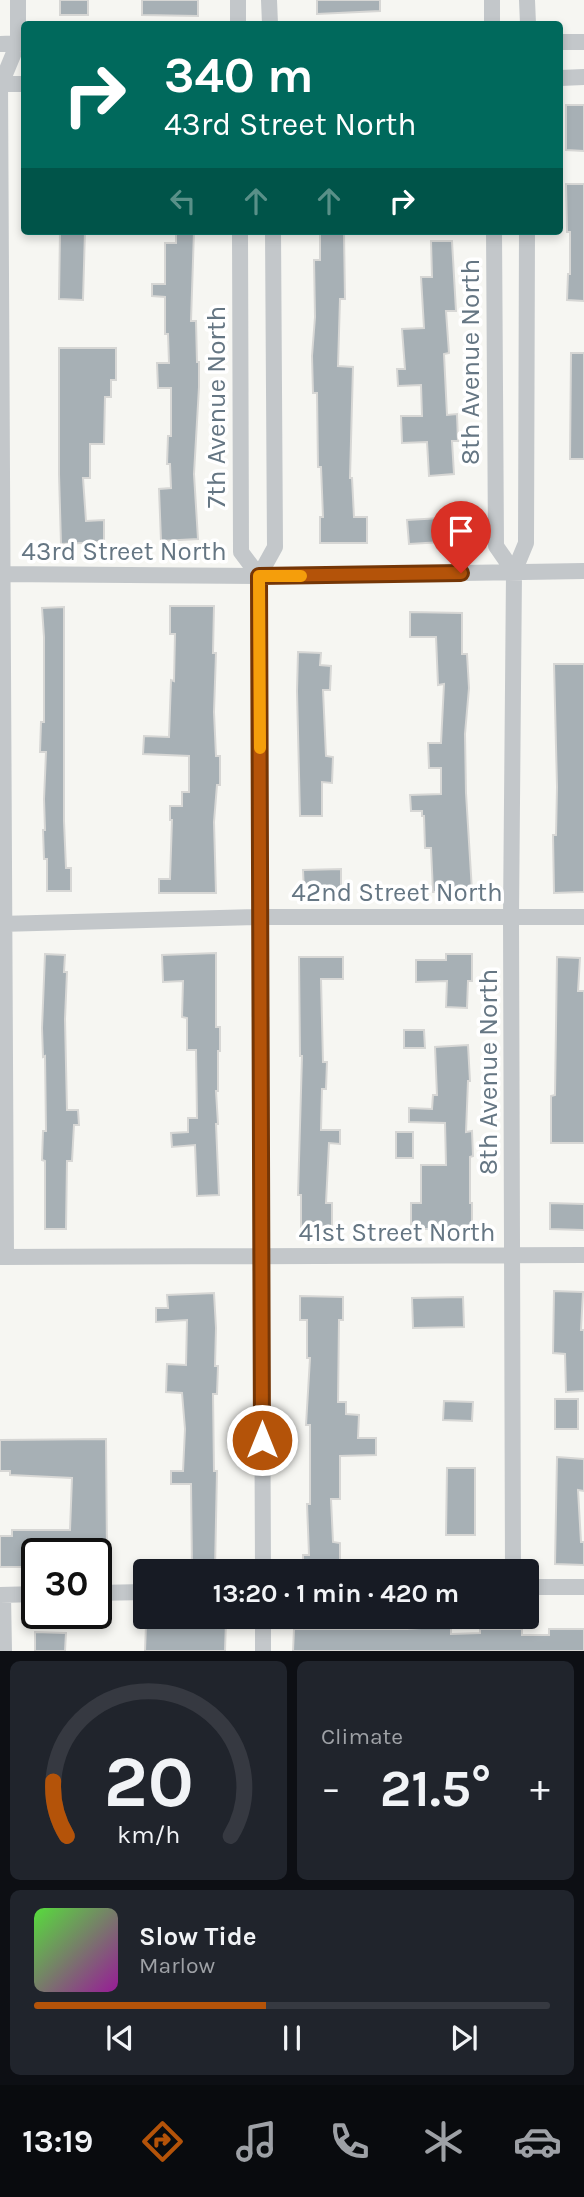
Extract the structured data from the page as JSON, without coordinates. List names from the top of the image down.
{
  "streets": {
    "street": [
      "8th Avenue North",
      "7th Avenue North",
      "43rd Street North",
      "42nd Street North",
      "41st Street North"
    ]
  },
  "crossings": [
    ["8th Avenue North", "43rd Street North"],
    ["8th Avenue North", "42nd Street North"],
    ["8th Avenue North", "41st Street North"],
    ["7th Avenue North", "43rd Street North"]
  ],
  "page": {
    "turn": ["340 m", "43rd Street North"],
    "limit": "30",
    "trip": "13:20 · 1 min · 420 m",
    "tile": "Climate",
    "heat": ["−", "21.5°", "+"],
    "song": ["Slow Tide", "Marlow"],
    "tabs": "13:19",
    "gauge": ["20", "km/h"]
  }
}
